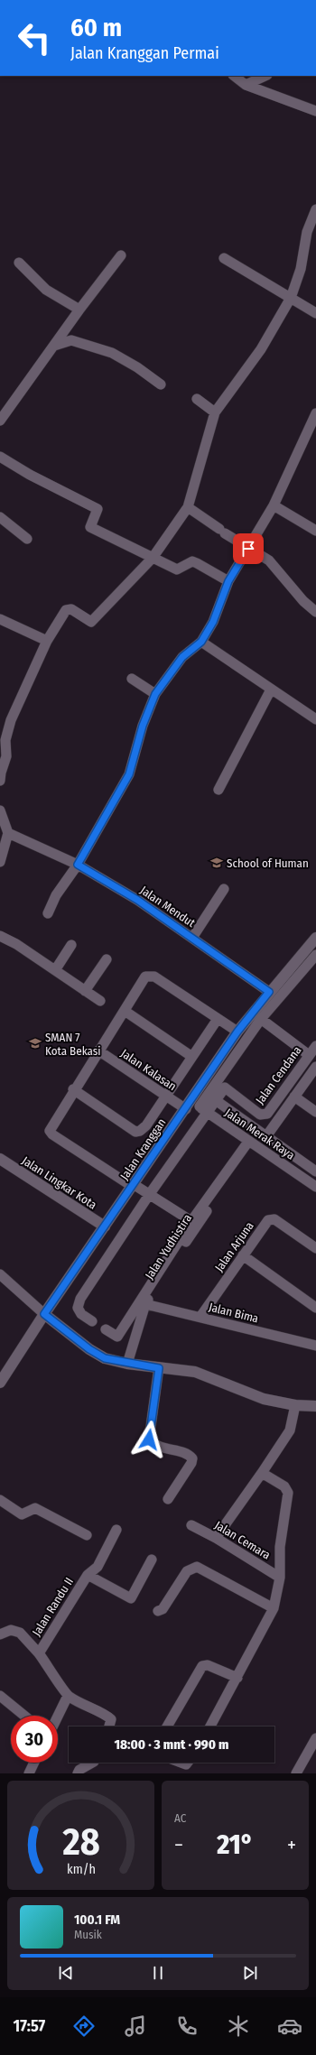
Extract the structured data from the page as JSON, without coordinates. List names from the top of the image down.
{
  "streets": {
    "main road": ["Jalan Kranggan", "Jalan Lingkar Kota"],
    "street": [
      "Jalan Mendut",
      "Jalan Kalasan",
      "Jalan Cendana",
      "Jalan Merak Raya",
      "Jalan Yudhistira",
      "Jalan Arjuna",
      "Jalan Bima",
      "Jalan Cemara",
      "Jalan Randu II"
    ]
  },
  "crossings": [
    ["Jalan Mendut", "Jalan Kranggan"],
    ["Jalan Kalasan", "Jalan Merak Raya"],
    ["Jalan Kalasan", "Jalan Kranggan"],
    ["Jalan Cendana", "Jalan Merak Raya"],
    ["Jalan Merak Raya", "Jalan Kranggan"],
    ["Jalan Kranggan", "Jalan Lingkar Kota"],
    ["Jalan Yudhistira", "Jalan Bima"],
    ["Jalan Arjuna", "Jalan Bima"]
  ],
  "places": {
    "school or university": ["School of Human", "SMAN 7 Kota Bekasi"]
  },
  "page": {
    "turn": ["60 m", "Jalan Kranggan Permai"],
    "limit": "30",
    "trip": "18:00 · 3 mnt · 990 m",
    "tile": "AC",
    "heat": ["−", "21°", "+"],
    "song": ["100.1 FM", "Musik"],
    "tabs": "17:57",
    "gauge": ["28", "km/h"]
  }
}
